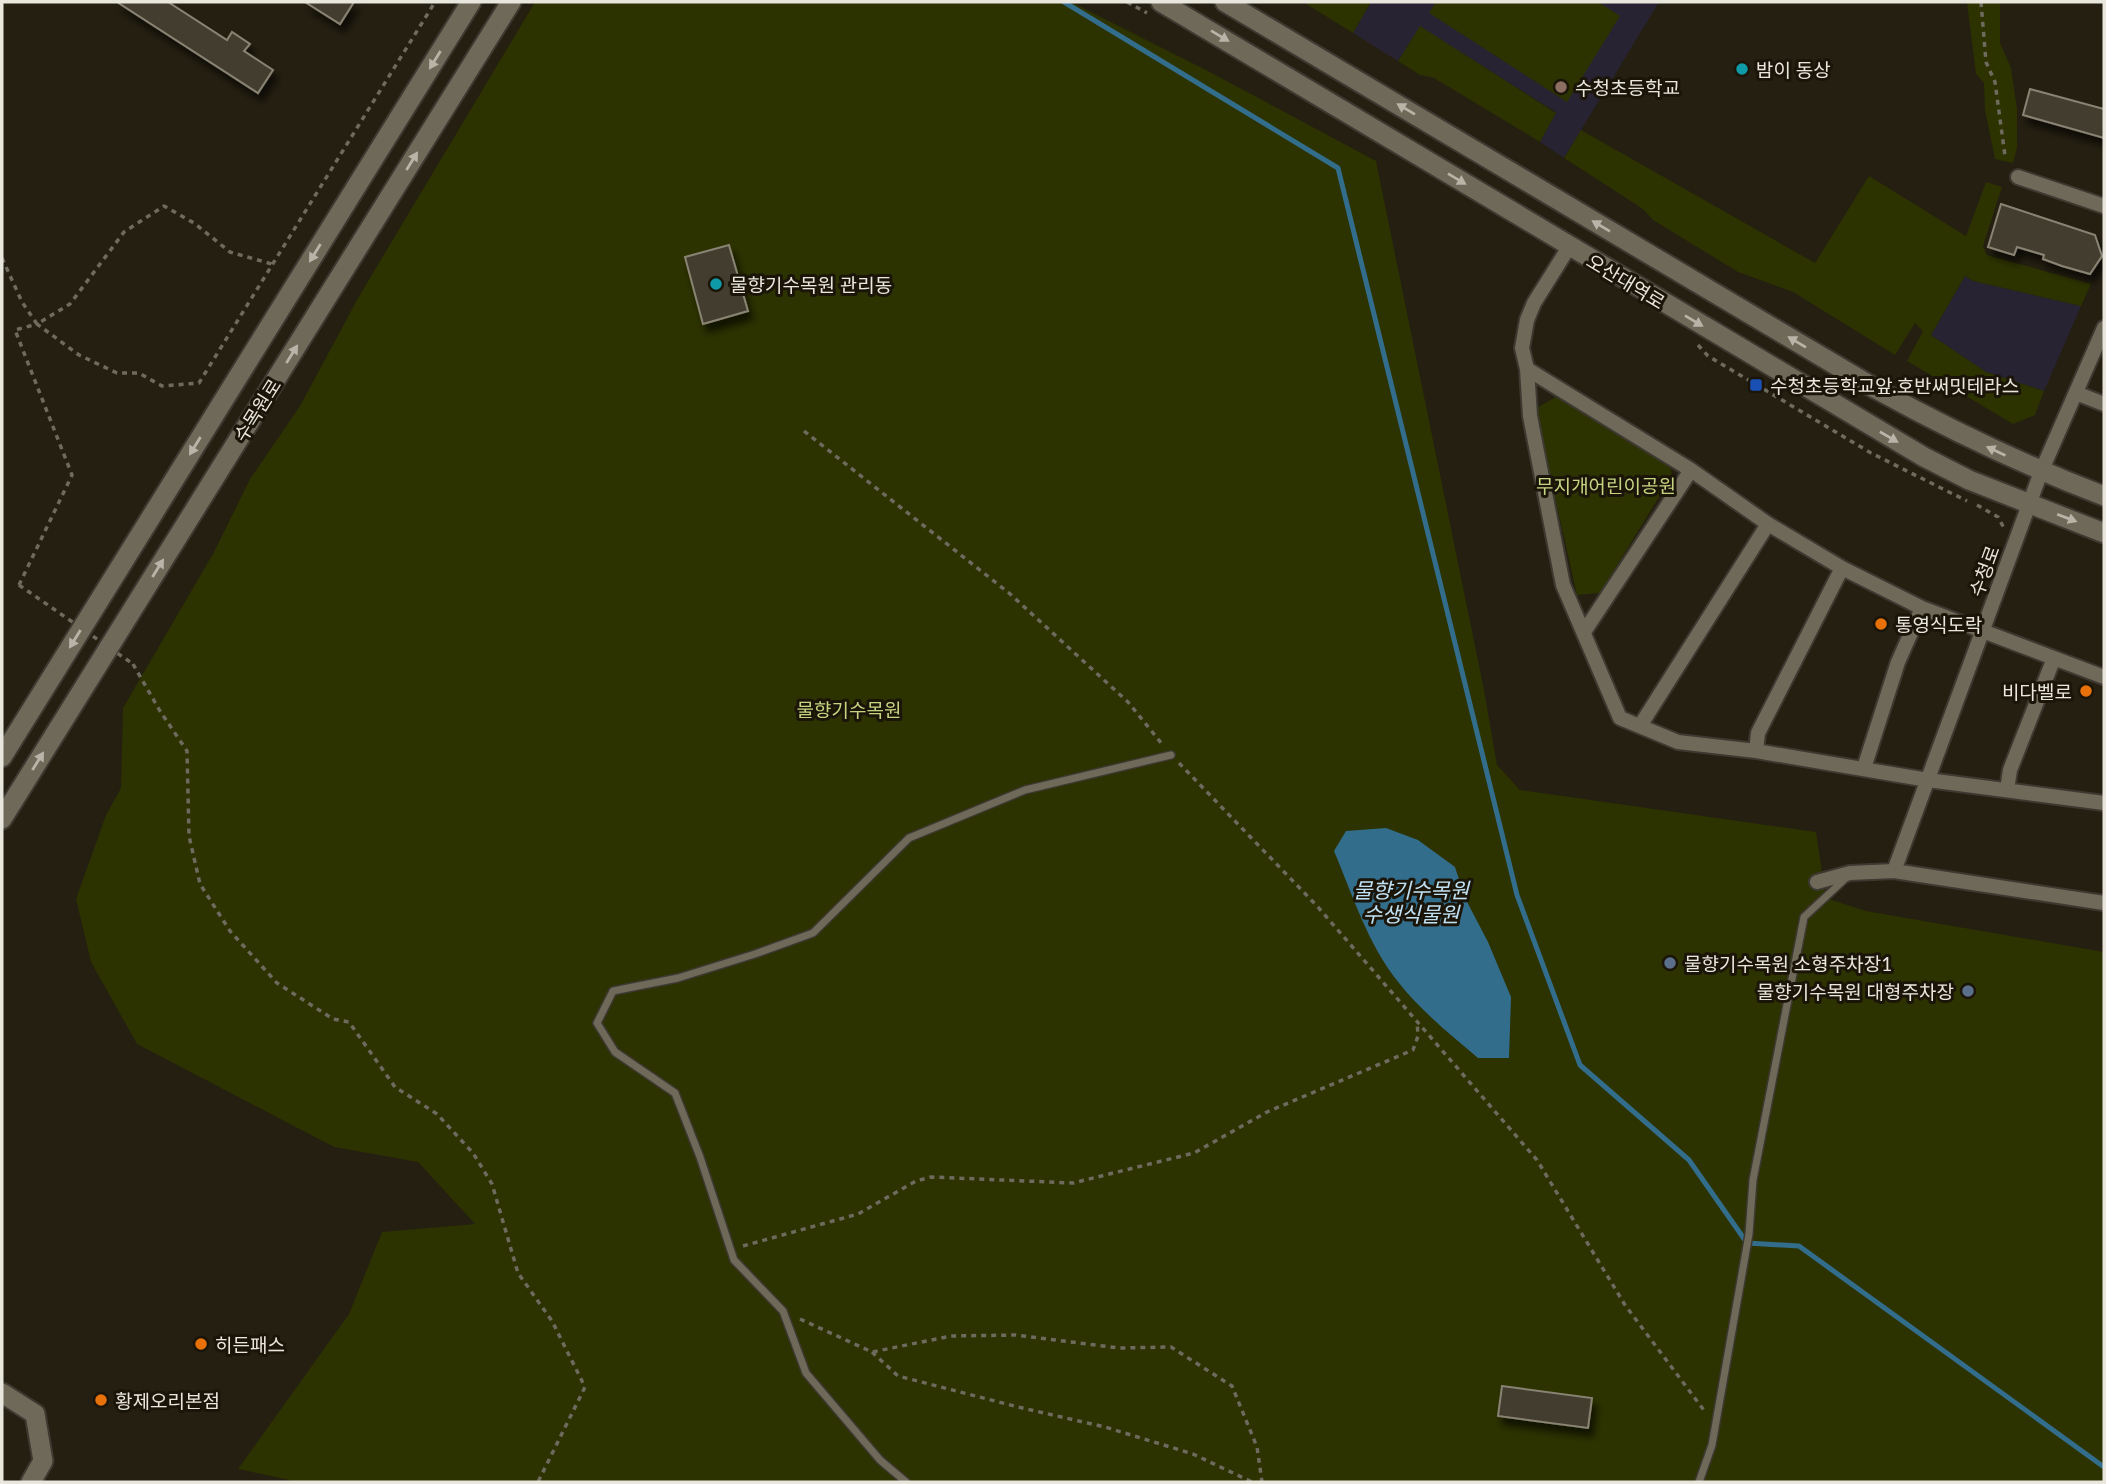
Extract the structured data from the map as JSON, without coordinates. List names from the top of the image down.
{
  "streets": {
    "main road": ["오산대역로", "수목원로"],
    "street": ["수청로"]
  },
  "crossings": [
    ["오산대역로", "수청로"]
  ],
  "water": ["물향기수목원 수생식물원"],
  "parks": ["무지개어린이공원", "물향기수목원"],
  "places": {
    "other": [
      "밤이 동상",
      "수청초등학교",
      "물향기수목원 관리동",
      "통영식도락",
      "비다벨로",
      "물향기수목원 소형주차장1",
      "물향기수목원 대형주차장",
      "히든패스",
      "황제오리본점"
    ],
    "transit": ["수청초등학교앞.호반써밋테라스"]
  }
}
